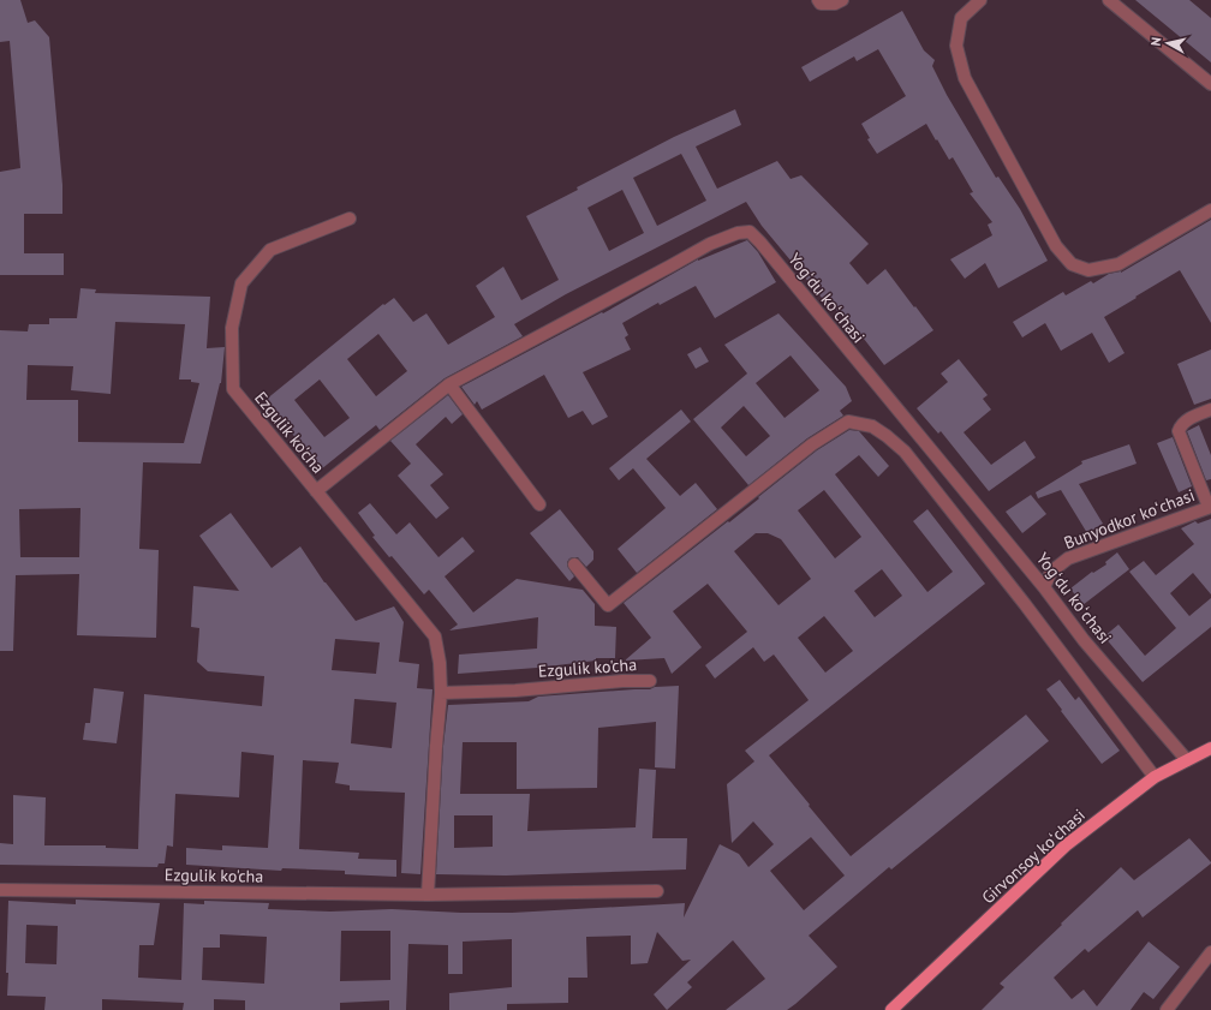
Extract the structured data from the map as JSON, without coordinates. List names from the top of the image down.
{
  "streets": {
    "main road": ["Girvonsoy koʻchasi"],
    "street": ["Yogʻdu koʻchasi", "Ezgulik ko'cha", "Bunyodkor koʻchasi"]
  },
  "crossings": [
    ["Yogʻdu koʻchasi", "Bunyodkor koʻchasi"],
    ["Yogʻdu koʻchasi", "Girvonsoy koʻchasi"]
  ],
  "north": "left"
}
